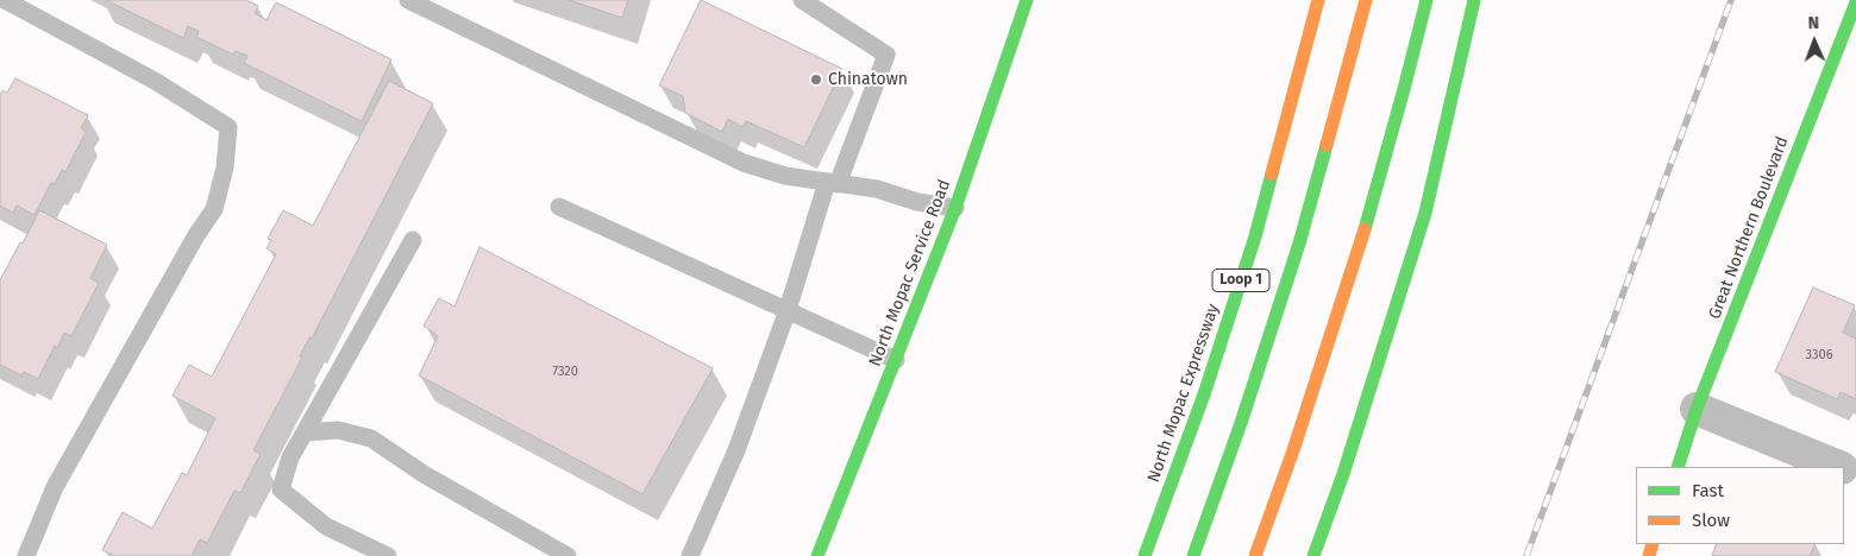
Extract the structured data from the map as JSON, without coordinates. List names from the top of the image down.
{
  "streets": {
    "main road": [
      "Great Northern Boulevard",
      "North Mopac Service Road",
      "Loop 1",
      "North Mopac Expressway"
    ]
  },
  "places": ["Chinatown"],
  "house_numbers": ["3306", "7320"],
  "legend": ["Fast", "Slow"],
  "north": "top"
}
